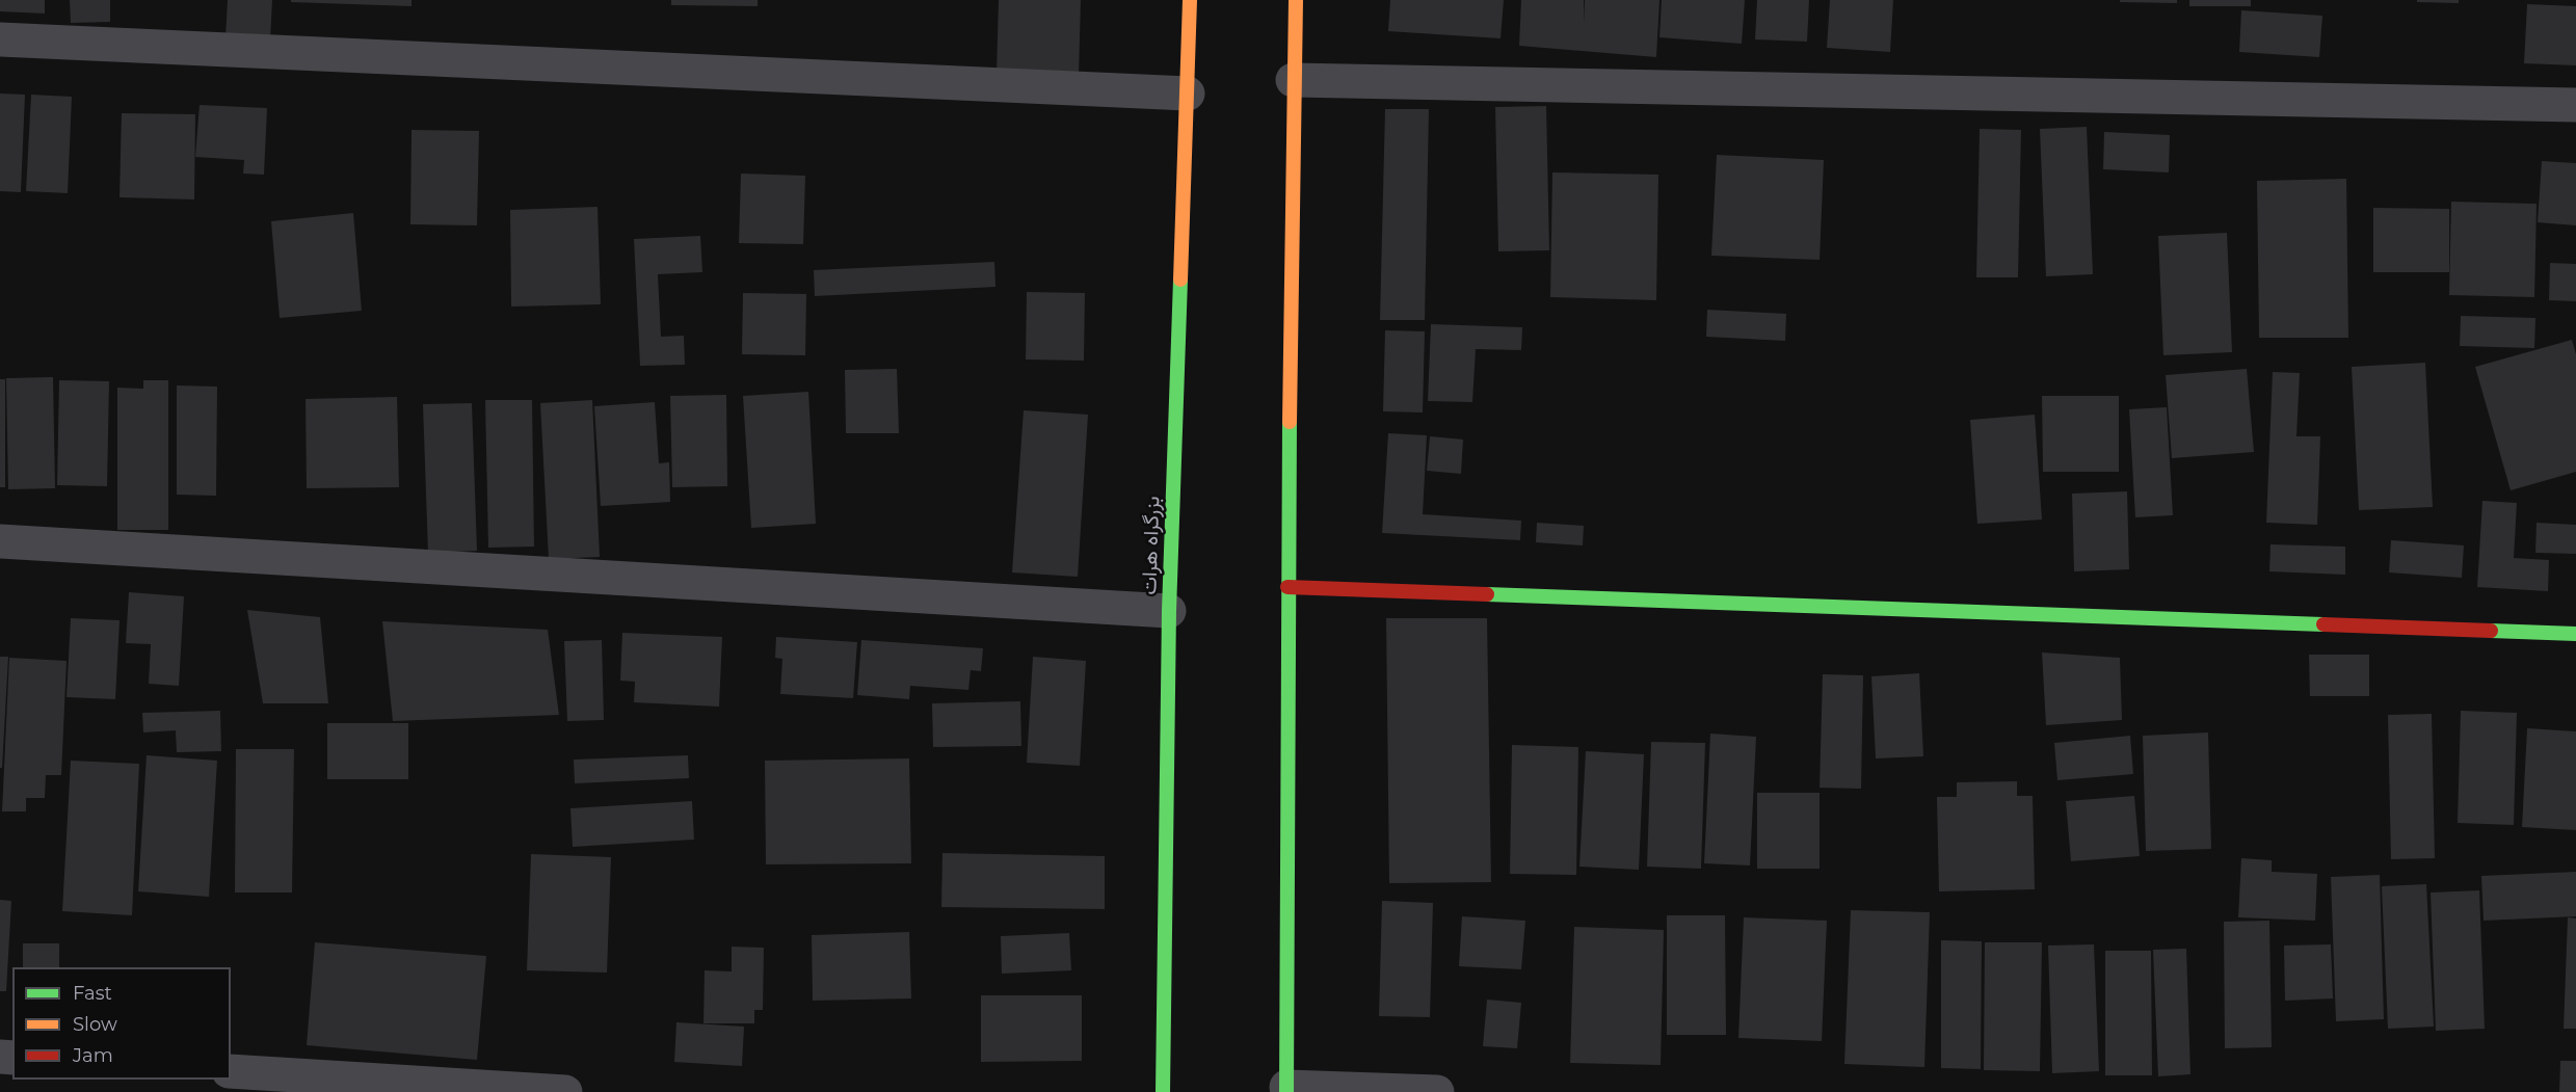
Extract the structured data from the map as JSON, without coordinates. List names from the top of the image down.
{
  "streets": {
    "main road": ["بزرگراه هرات"]
  },
  "legend": ["Fast", "Slow", "Jam"]
}
